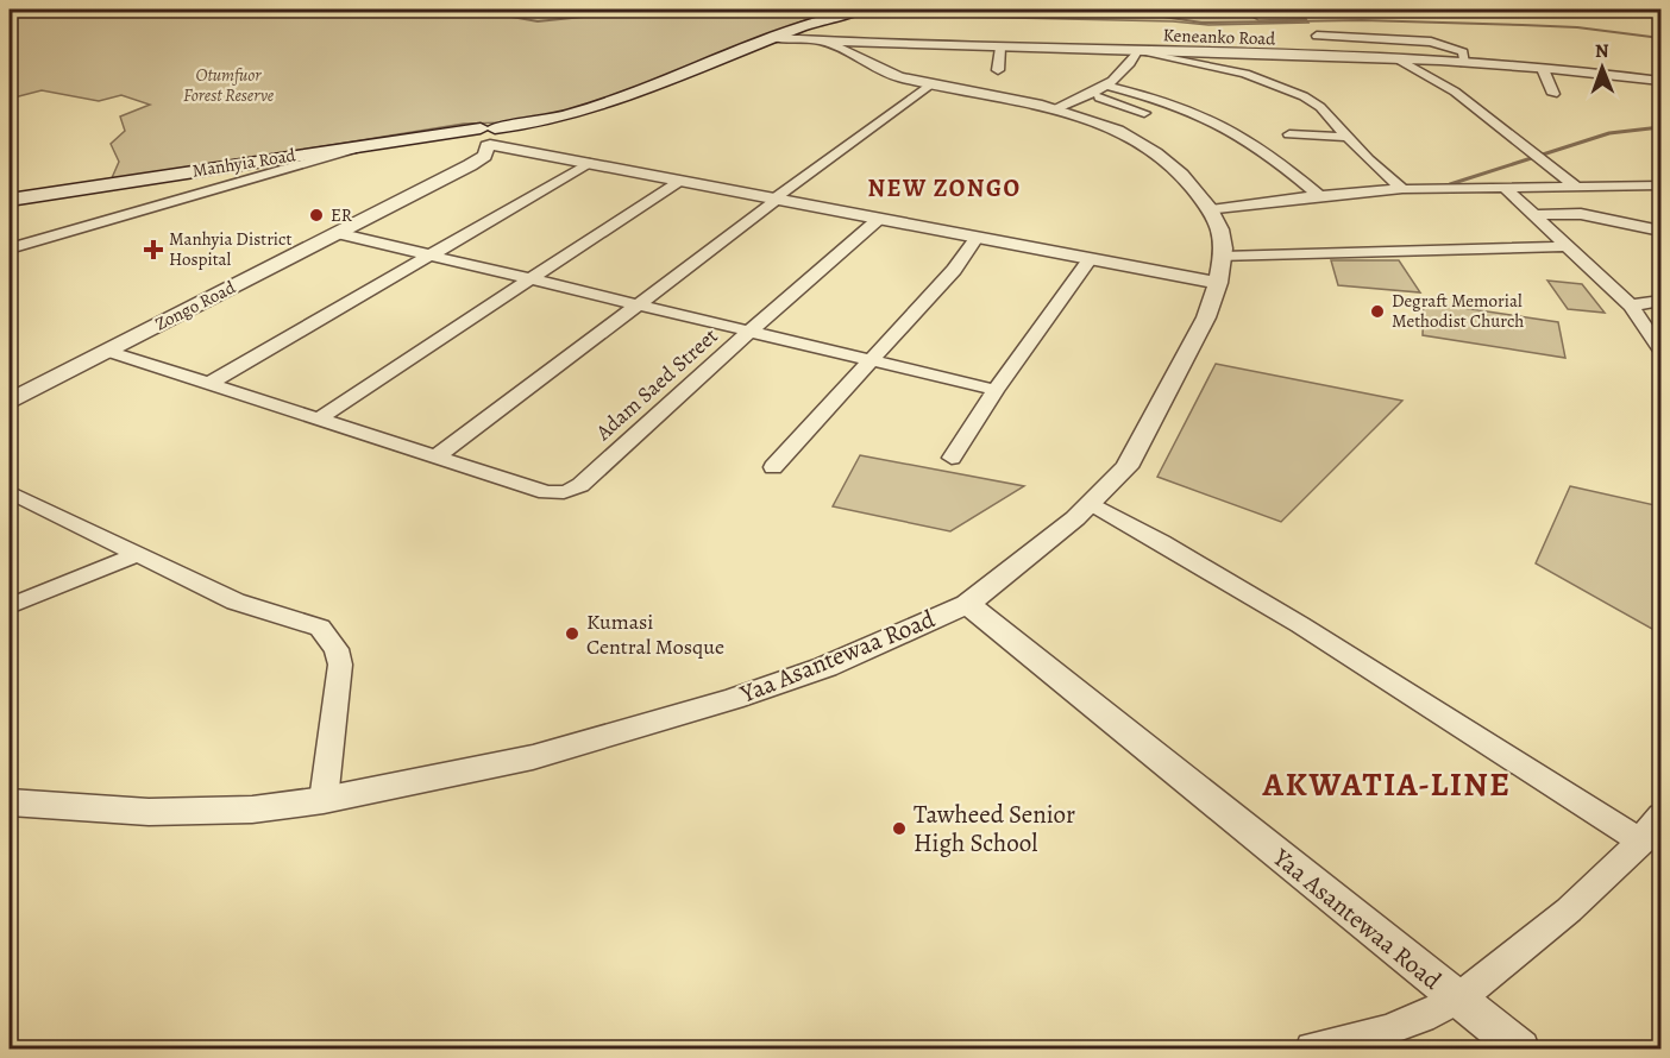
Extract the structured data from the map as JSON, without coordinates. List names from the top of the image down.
{
  "streets": {
    "main road": ["Manhyia Road"],
    "street": [
      "Keneanko Road",
      "Zongo Road",
      "Adam Saed Street",
      "Yaa Asantewaa Road"
    ]
  },
  "crossings": [
    ["Manhyia Road", "Zongo Road"],
    ["Zongo Road", "Adam Saed Street"]
  ],
  "districts": ["NEW ZONGO", "AKWATIA-LINE"],
  "parks": ["Otumfuor Forest Reserve"],
  "places": {
    "other": [
      "ER",
      "Degraft Memorial Methodist Church",
      "Kumasi Central Mosque",
      "Tawheed Senior High School"
    ],
    "health": ["Manhyia District Hospital"]
  },
  "north": "top"
}
